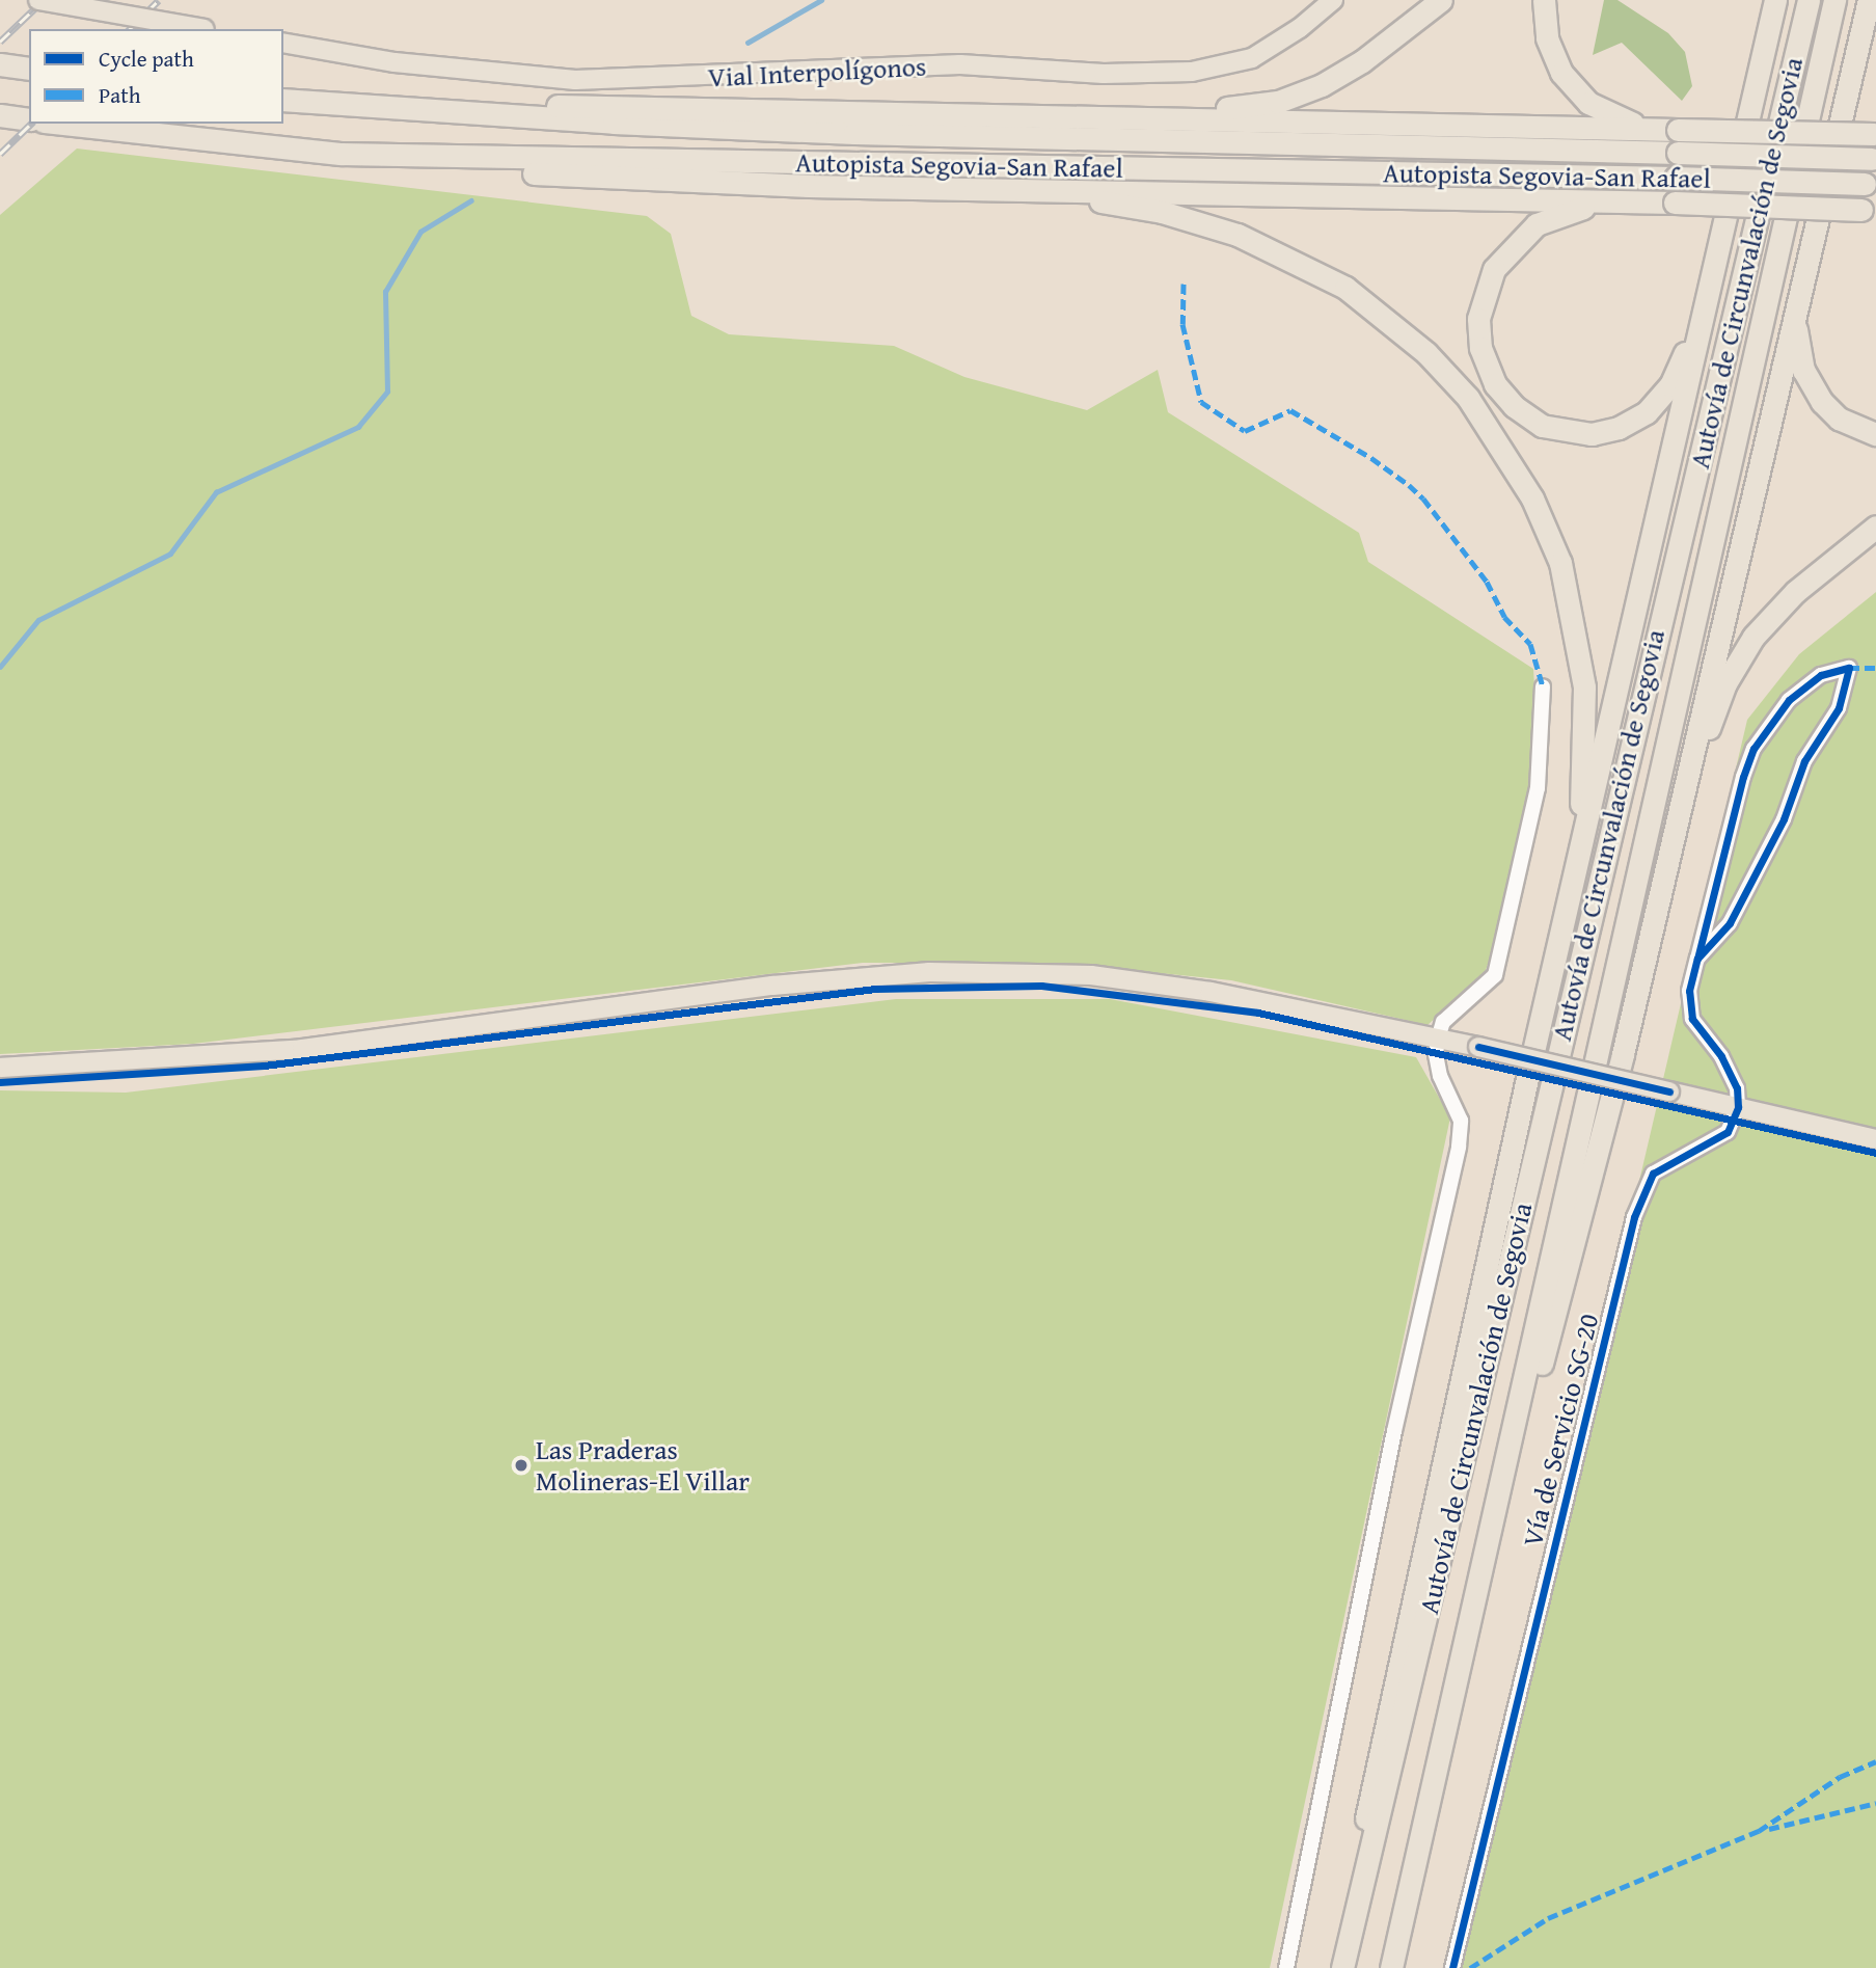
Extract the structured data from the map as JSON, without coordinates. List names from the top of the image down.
{
  "streets": {
    "highway": ["Autopista Segovia-San Rafael", "Autovía de Circunvalación de Segovia"],
    "main road": ["Vial Interpolígonos"],
    "street": ["Vía de Servicio SG-20"]
  },
  "places": ["Las Praderas Molineras-El Villar"],
  "legend": ["Cycle path", "Path"]
}
